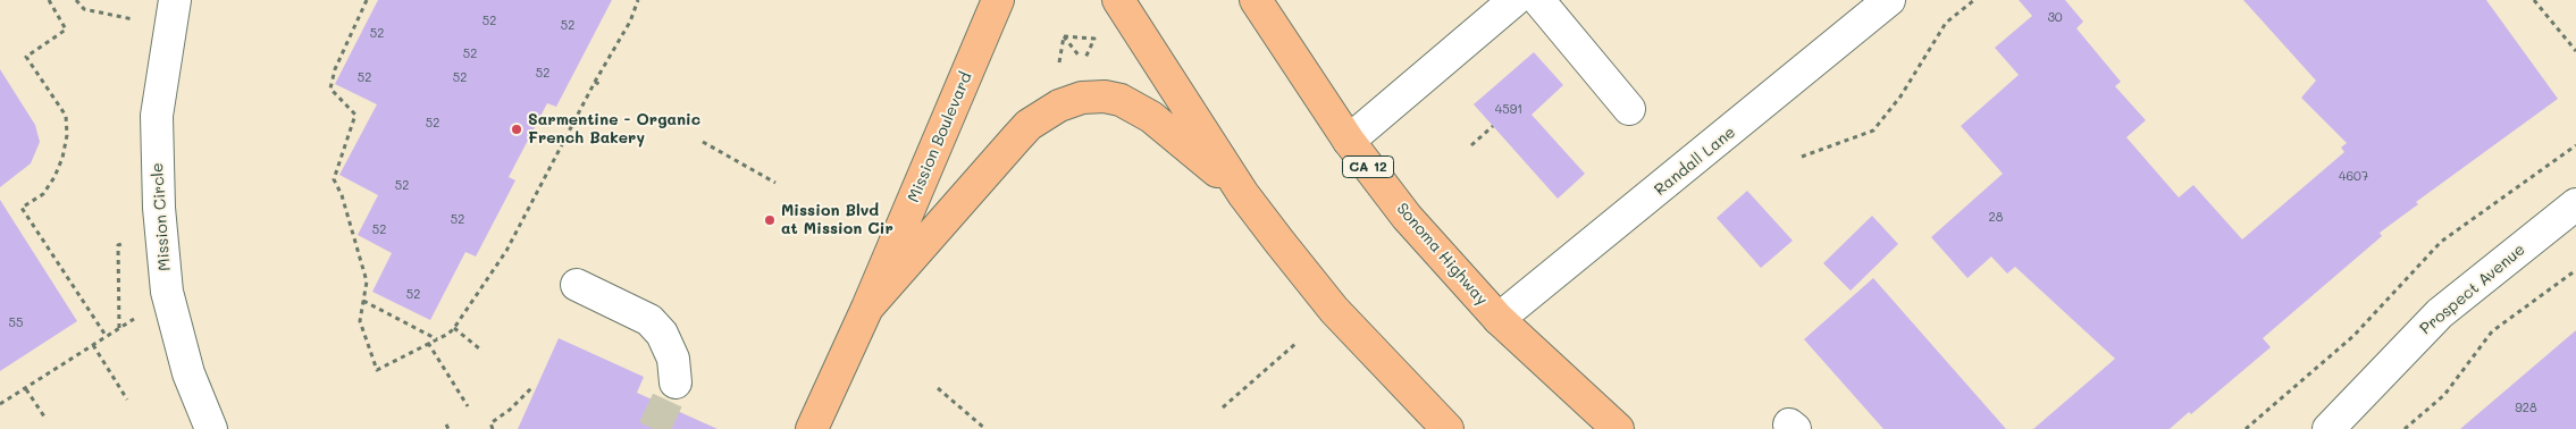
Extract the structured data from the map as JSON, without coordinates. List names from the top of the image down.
{
  "streets": {
    "main road": ["Mission Boulevard", "CA 12", "Sonoma Highway"],
    "street": ["Randall Lane", "Mission Circle", "Prospect Avenue"]
  },
  "crossings": [
    ["Randall Lane", "Sonoma Highway"]
  ],
  "places": ["Sarmentine - Organic French Bakery", "Mission Blvd at Mission Cir"],
  "house_numbers": [
    "30",
    "52",
    "52",
    "52",
    "52",
    "52",
    "52",
    "52",
    "4591",
    "52",
    "4607",
    "52",
    "28",
    "52",
    "52",
    "52",
    "55",
    "928"
  ]
}
